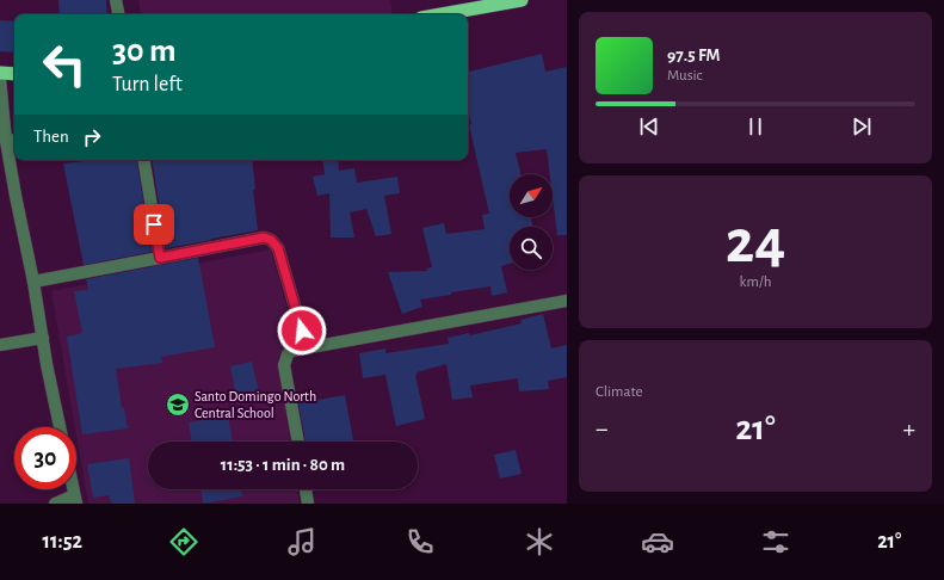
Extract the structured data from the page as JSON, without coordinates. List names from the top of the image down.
{
  "places": {
    "school or university": ["Santo Domingo North Central School"]
  },
  "north": "top right",
  "page": {
    "turn": ["30 m", "Turn left"],
    "song": ["97.5 FM", "Music"],
    "then": "Then",
    "tile": [
      ["24", "km/h"],
      "Climate"
    ],
    "heat": ["−", "21°", "+"],
    "limit": "30",
    "trip": "11:53 · 1 min · 80 m",
    "tabs": ["11:52", "21°"]
  }
}
